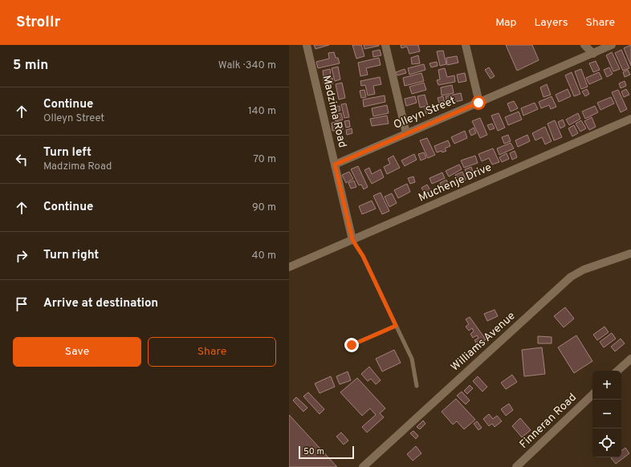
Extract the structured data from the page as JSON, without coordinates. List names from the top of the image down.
{
  "streets": {
    "street": [
      "Madzima Road",
      "Olleyn Street",
      "Muchenje Drive",
      "Williams Avenue",
      "Finneran Road"
    ]
  },
  "crossings": [
    ["Madzima Road", "Olleyn Street"],
    ["Madzima Road", "Muchenje Drive"]
  ],
  "scale_bar": "50 m",
  "page": {
    "header": "Strollr",
    "nav": ["Map", "Layers", "Share"],
    "heading": ["5 min", "Walk · 340 m"],
    "list": [
      ["Continue", "Olleyn Street", "140 m"],
      ["Turn left", "Madzima Road", "70 m"],
      ["Continue", "90 m"],
      ["Turn right", "40 m"],
      "Arrive at destination"
    ],
    "buttons": ["Save", "Share"],
    "map_buttons": ["+", "−"],
    "scale": "50 m"
  }
}
